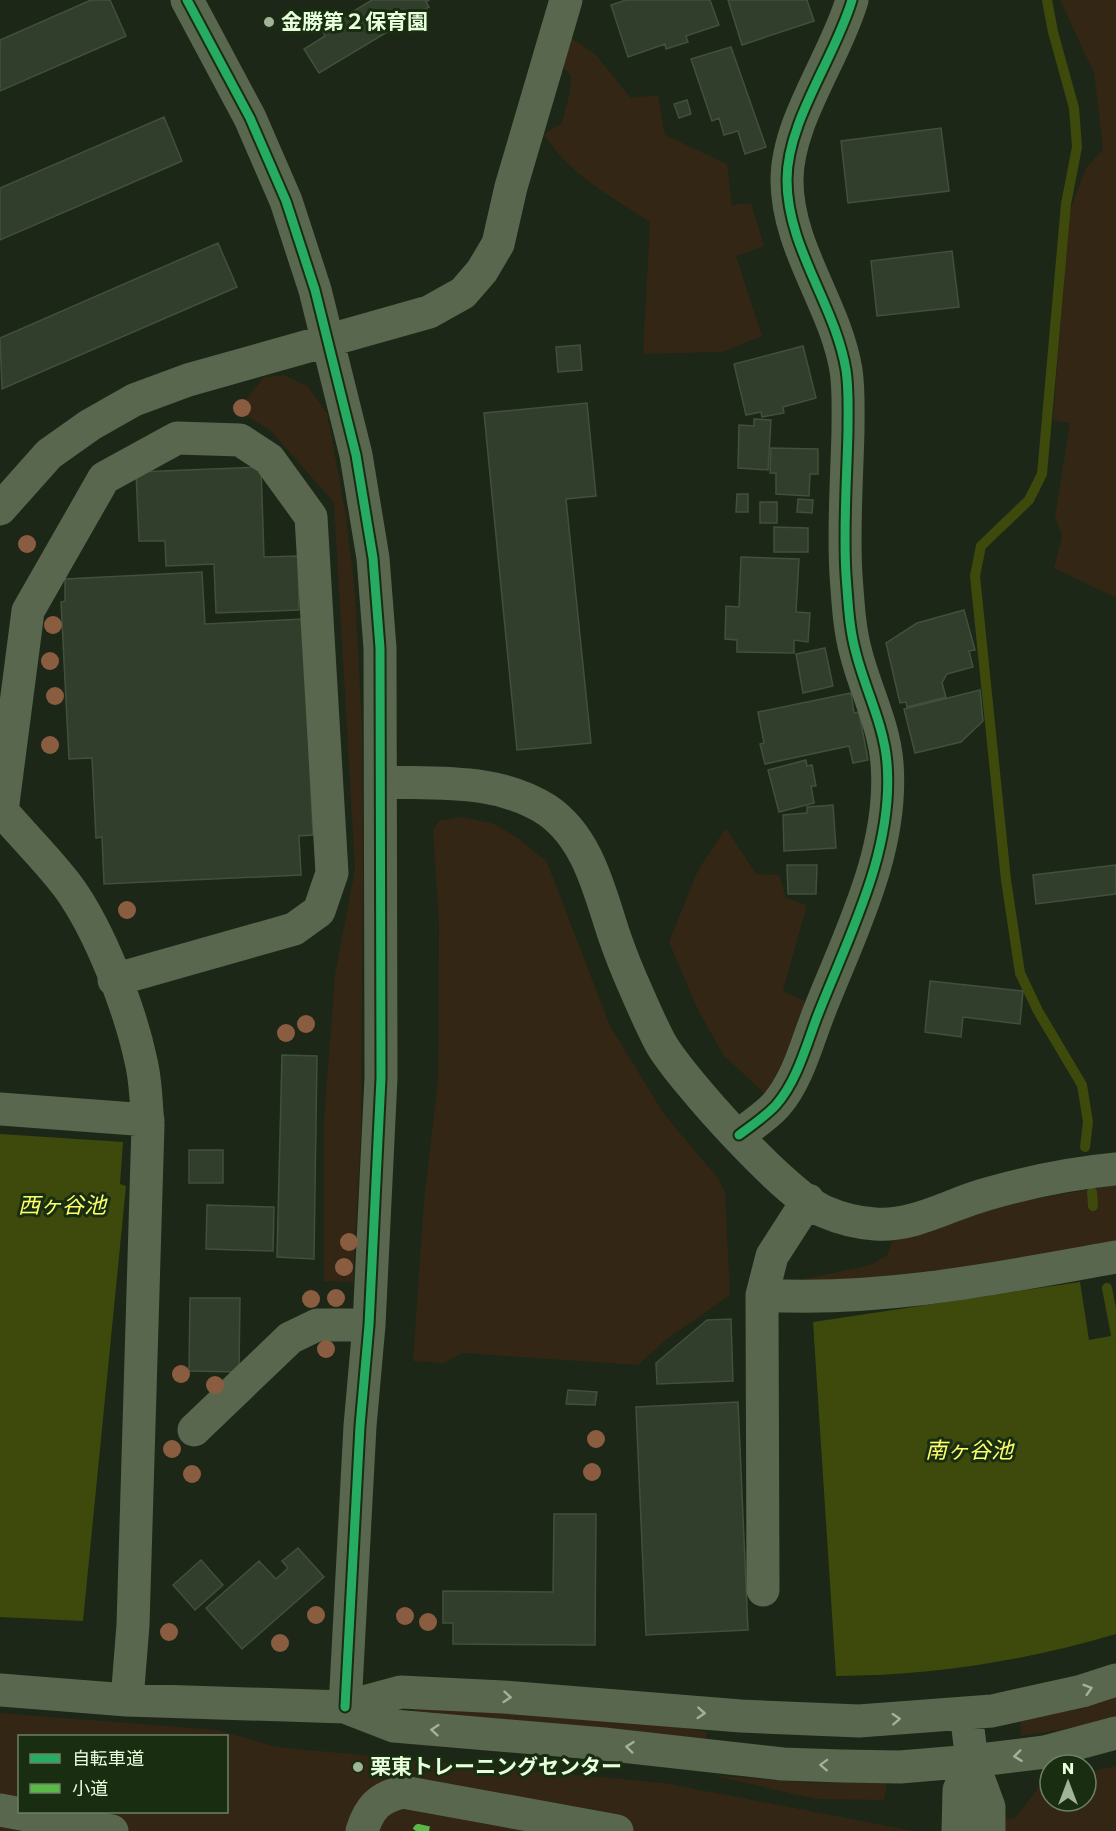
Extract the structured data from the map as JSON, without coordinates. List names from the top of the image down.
{
  "water": ["西ヶ谷池", "南ヶ谷池"],
  "places": ["金勝第２保育園", "栗東トレーニングセンター"],
  "legend": ["自転車道", "小道"],
  "north": "top"
}
